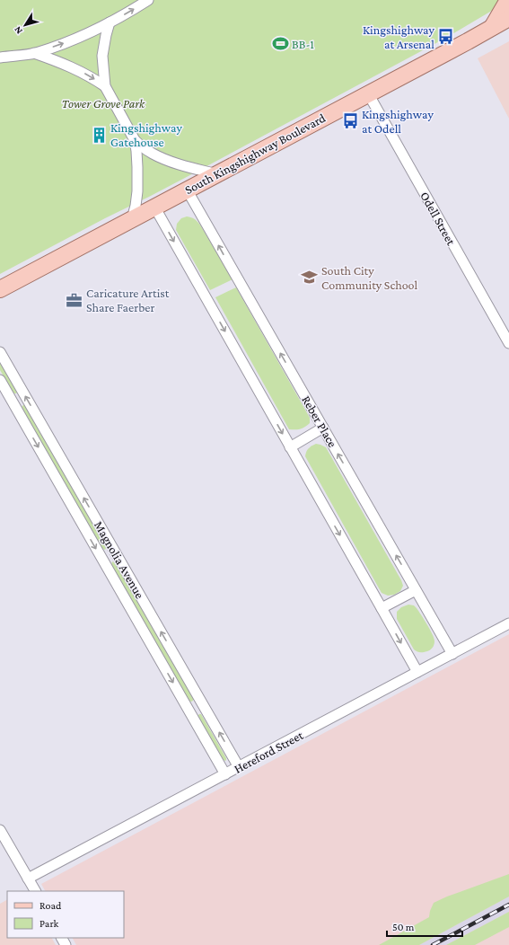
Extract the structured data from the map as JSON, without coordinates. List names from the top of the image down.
{
  "streets": {
    "main road": ["South Kingshighway Boulevard"],
    "street": [
      "Odell Street",
      "Reber Place",
      "Magnolia Avenue",
      "Hereford Street"
    ]
  },
  "crossings": [
    ["South Kingshighway Boulevard", "Odell Street"],
    ["South Kingshighway Boulevard", "Reber Place"],
    ["Reber Place", "Hereford Street"],
    ["Magnolia Avenue", "Hereford Street"]
  ],
  "parks": ["Tower Grove Park"],
  "places": {
    "bus stop": ["Kingshighway at Arsenal", "Kingshighway at Odell"],
    "sports": ["BB-1"],
    "building": ["Kingshighway Gatehouse"],
    "school or university": ["South City Community School"],
    "office": ["Caricature Artist Share Faerber"]
  },
  "legend": ["Road", "Park"],
  "scale_bar": "50 m",
  "north": "bottom left"
}
